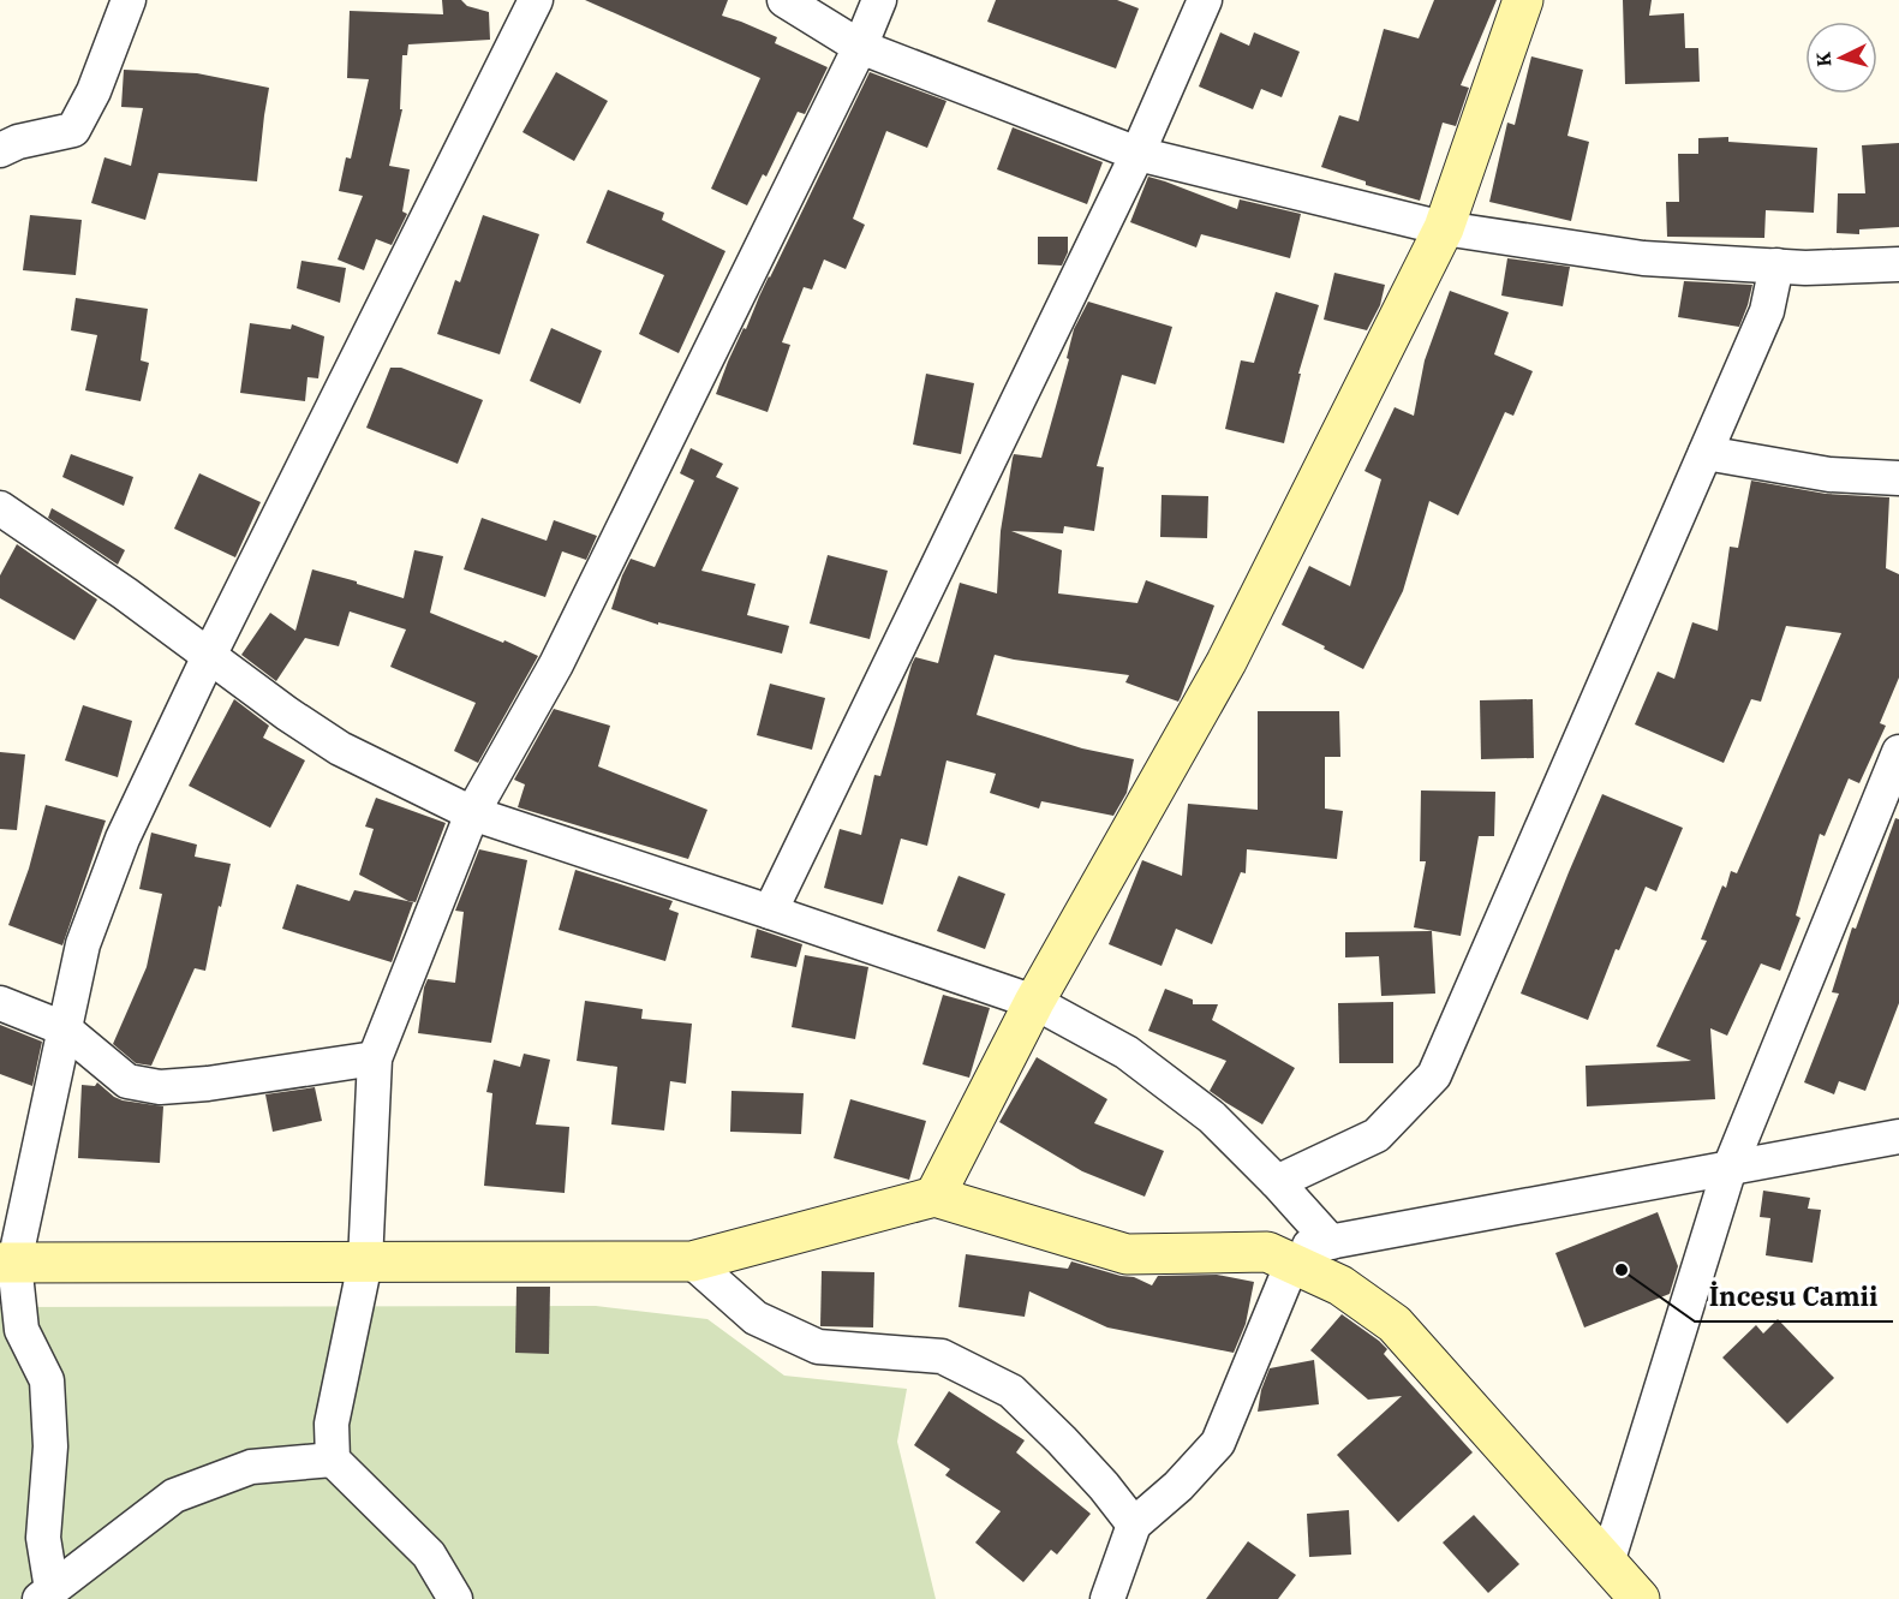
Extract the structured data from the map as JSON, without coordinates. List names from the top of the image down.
{
  "places": ["İncesu Camii"],
  "north": "left"
}
